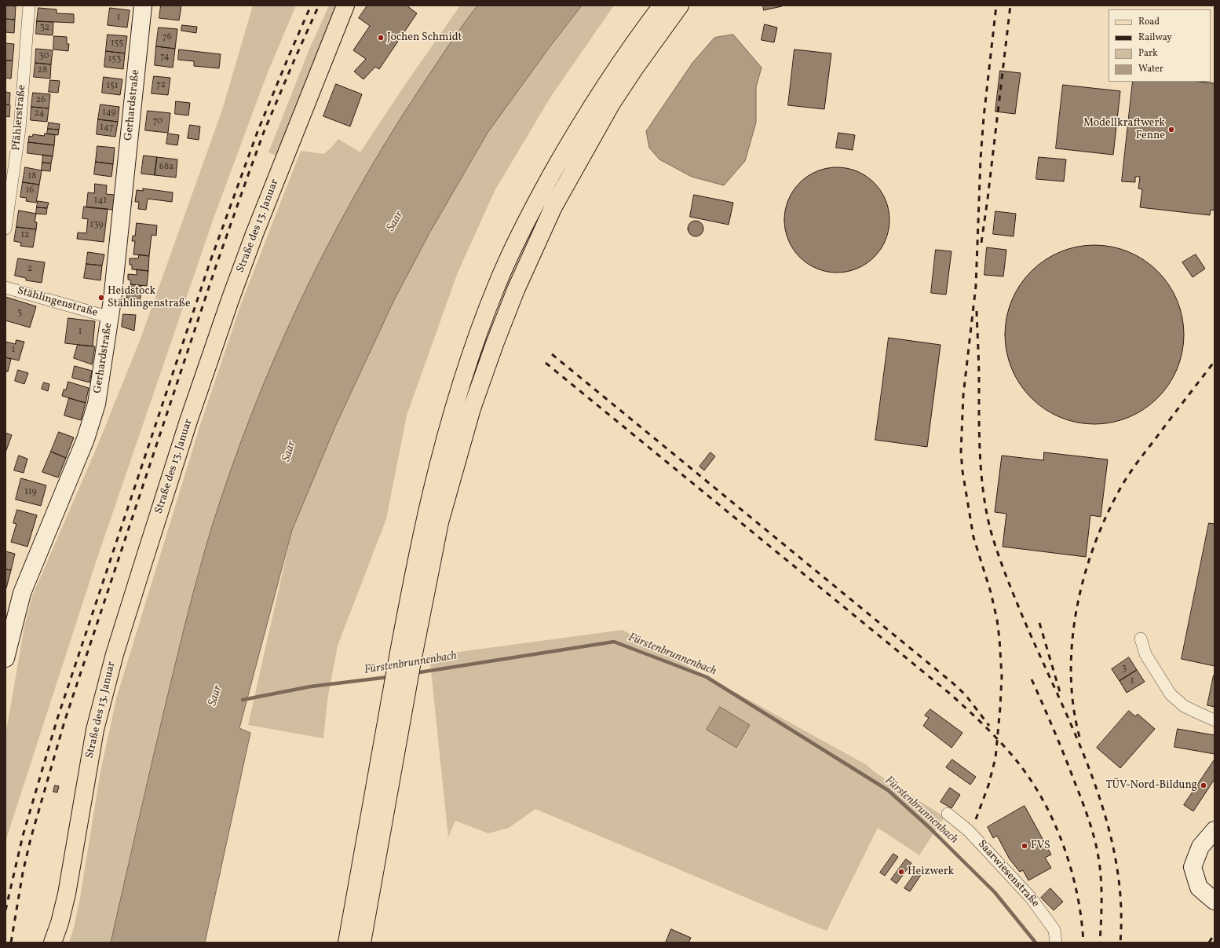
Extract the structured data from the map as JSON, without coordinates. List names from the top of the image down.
{
  "streets": {
    "main road": ["Straße des 13. Januar"],
    "street": [
      "Gerhardstraße",
      "Pfählerstraße",
      "Stählingenstraße",
      "Saarwiesenstraße"
    ]
  },
  "crossings": [
    ["Gerhardstraße", "Stählingenstraße"]
  ],
  "water": ["Saar", "Fürstenbrunnenbach"],
  "places": [
    "Jochen Schmidt",
    "Modellkraftwerk Fenne",
    "Heidstock Stählingenstraße",
    "TÜV-Nord-Bildung",
    "FVS",
    "Heizwerk"
  ],
  "house_numbers": [
    "1",
    "32",
    "76",
    "155",
    "30",
    "74",
    "153",
    "28",
    "72",
    "151",
    "26",
    "149",
    "24",
    "70",
    "147",
    "68a",
    "18",
    "16",
    "141",
    "139",
    "12",
    "2",
    "3",
    "1",
    "1",
    "119",
    "3",
    "1"
  ],
  "legend": [
    "Road",
    "Railway",
    "Park",
    "Water"
  ]
}
